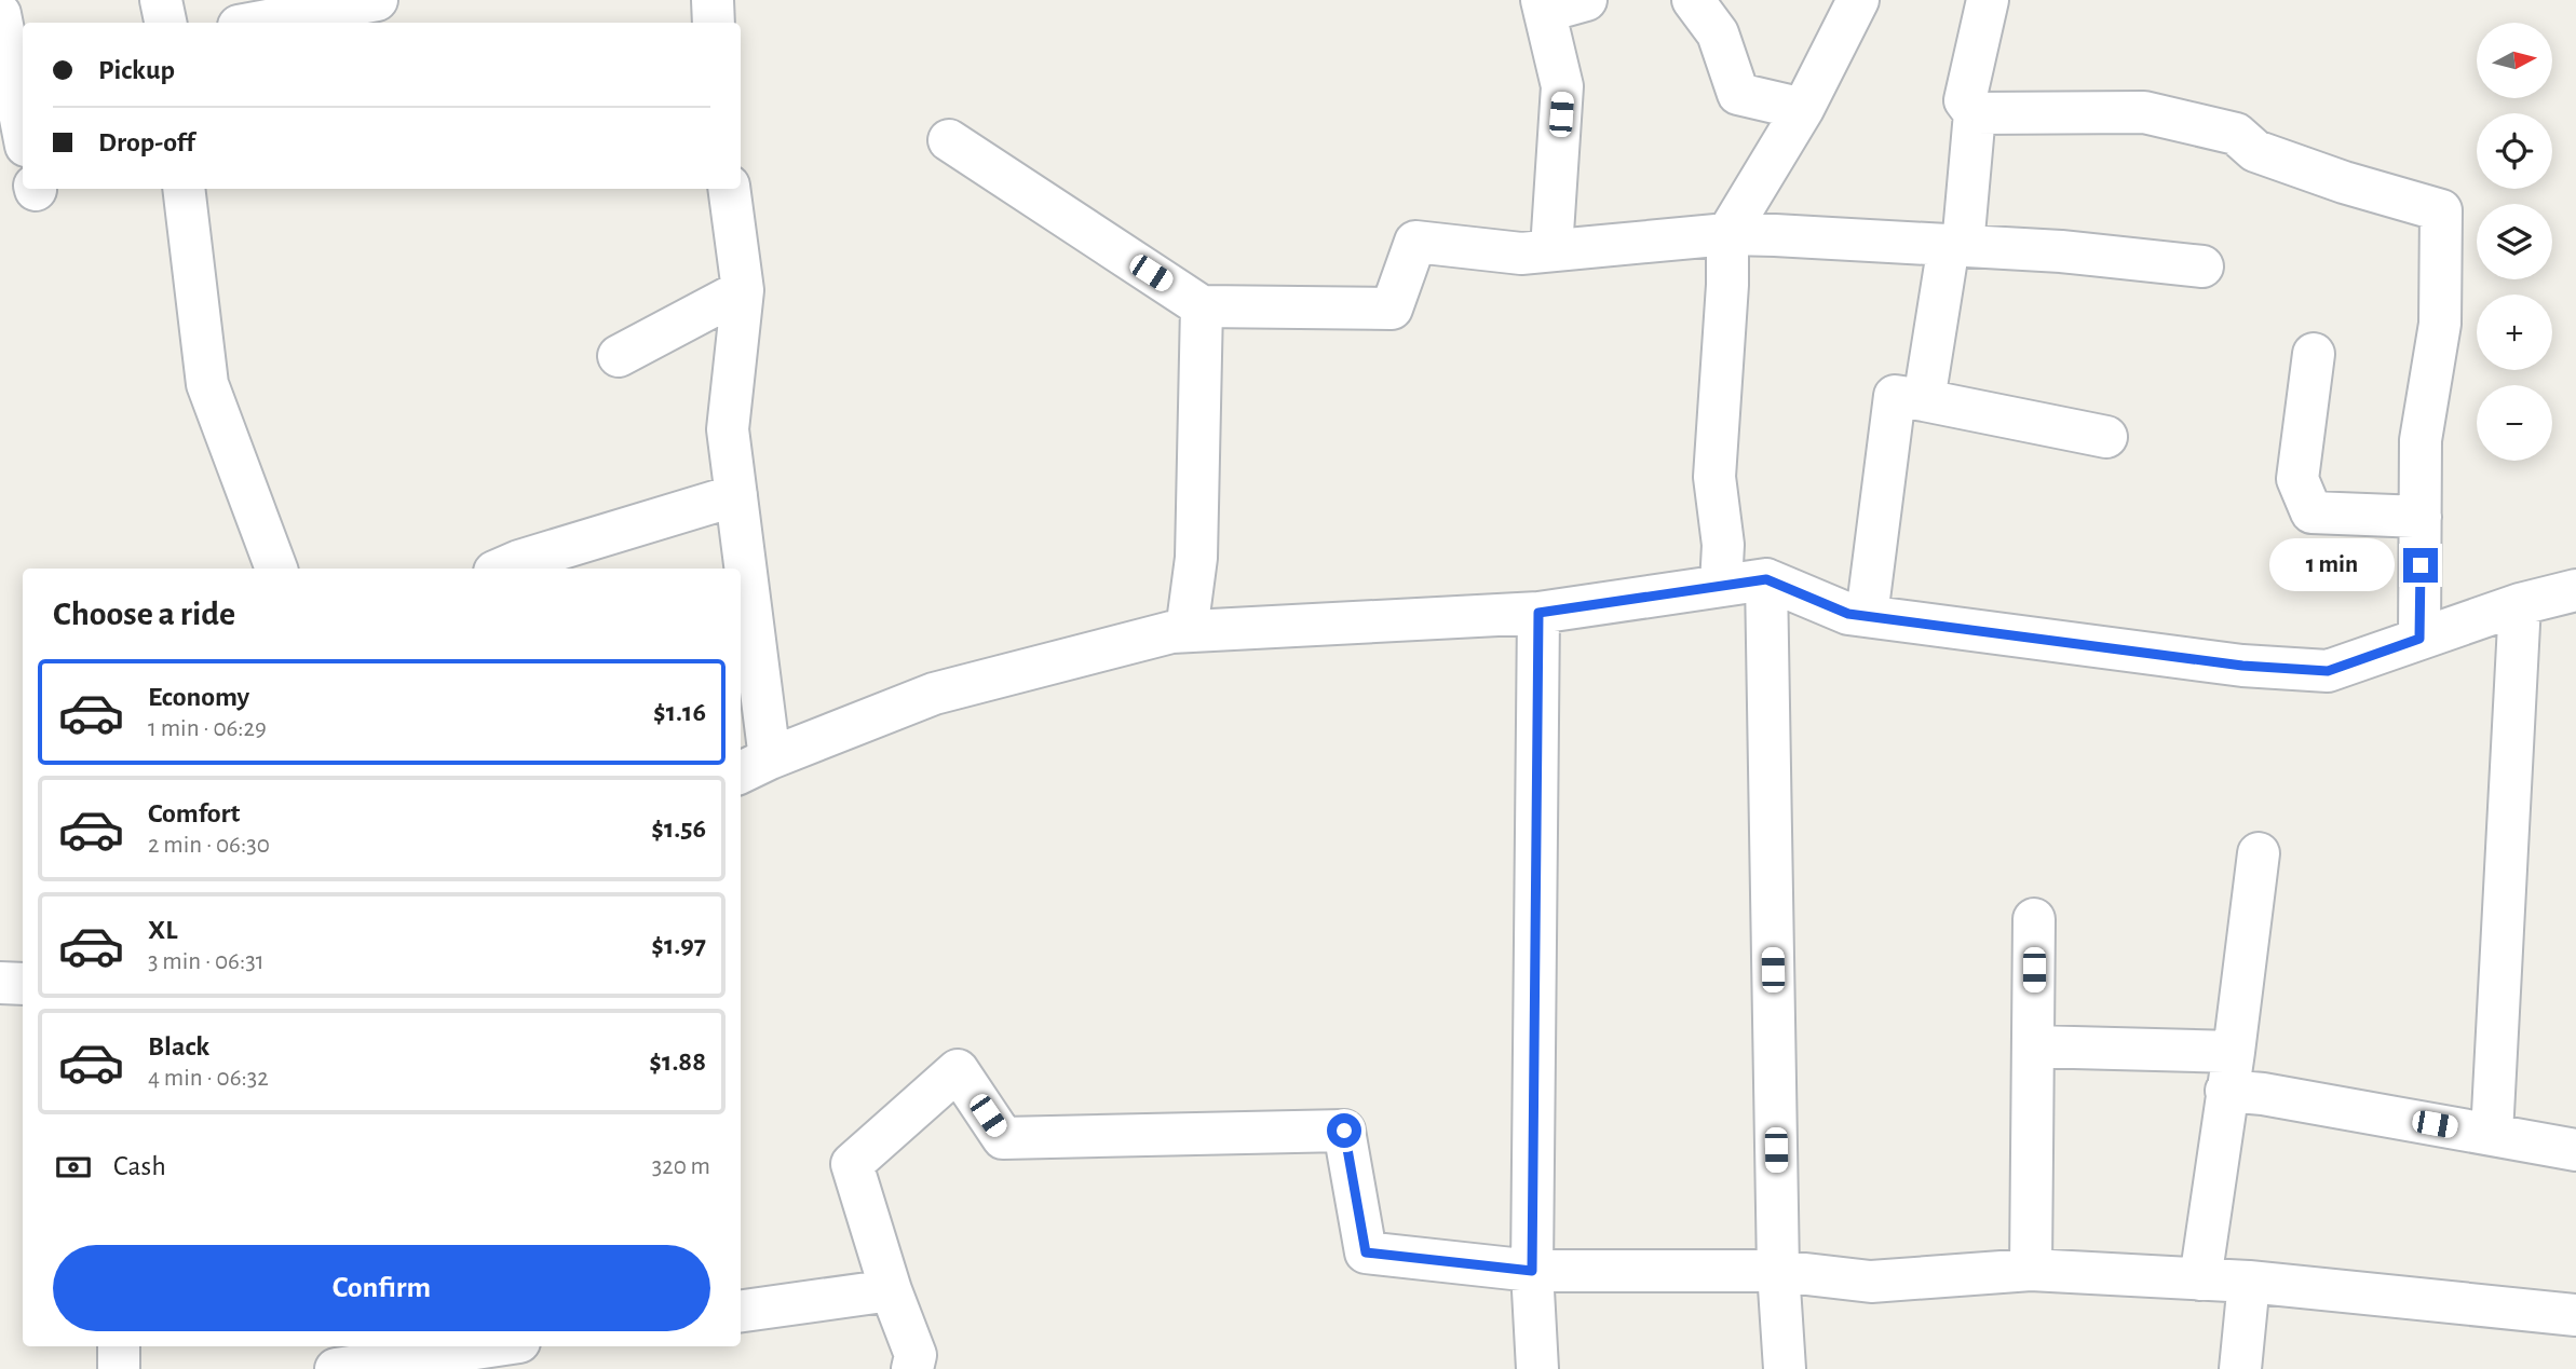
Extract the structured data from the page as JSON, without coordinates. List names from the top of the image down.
{
  "north": "right",
  "page": {
    "map_buttons": ["+", "−"],
    "banner": ["Pickup", "Drop-off"],
    "bubble": "1 min",
    "heading": "Choose a ride",
    "list": [
      {
        "name": "Economy",
        "note": "1 min · 06:29",
        "value": "$1.16"
      },
      {
        "name": "Comfort",
        "note": "2 min · 06:30",
        "value": "$1.56"
      },
      {
        "name": "XL",
        "note": "3 min · 06:31",
        "value": "$1.97"
      },
      {
        "name": "Black",
        "note": "4 min · 06:32",
        "value": "$1.88"
      }
    ],
    "pay": ["Cash", "320 m"],
    "buttons": "Confirm"
  }
}
